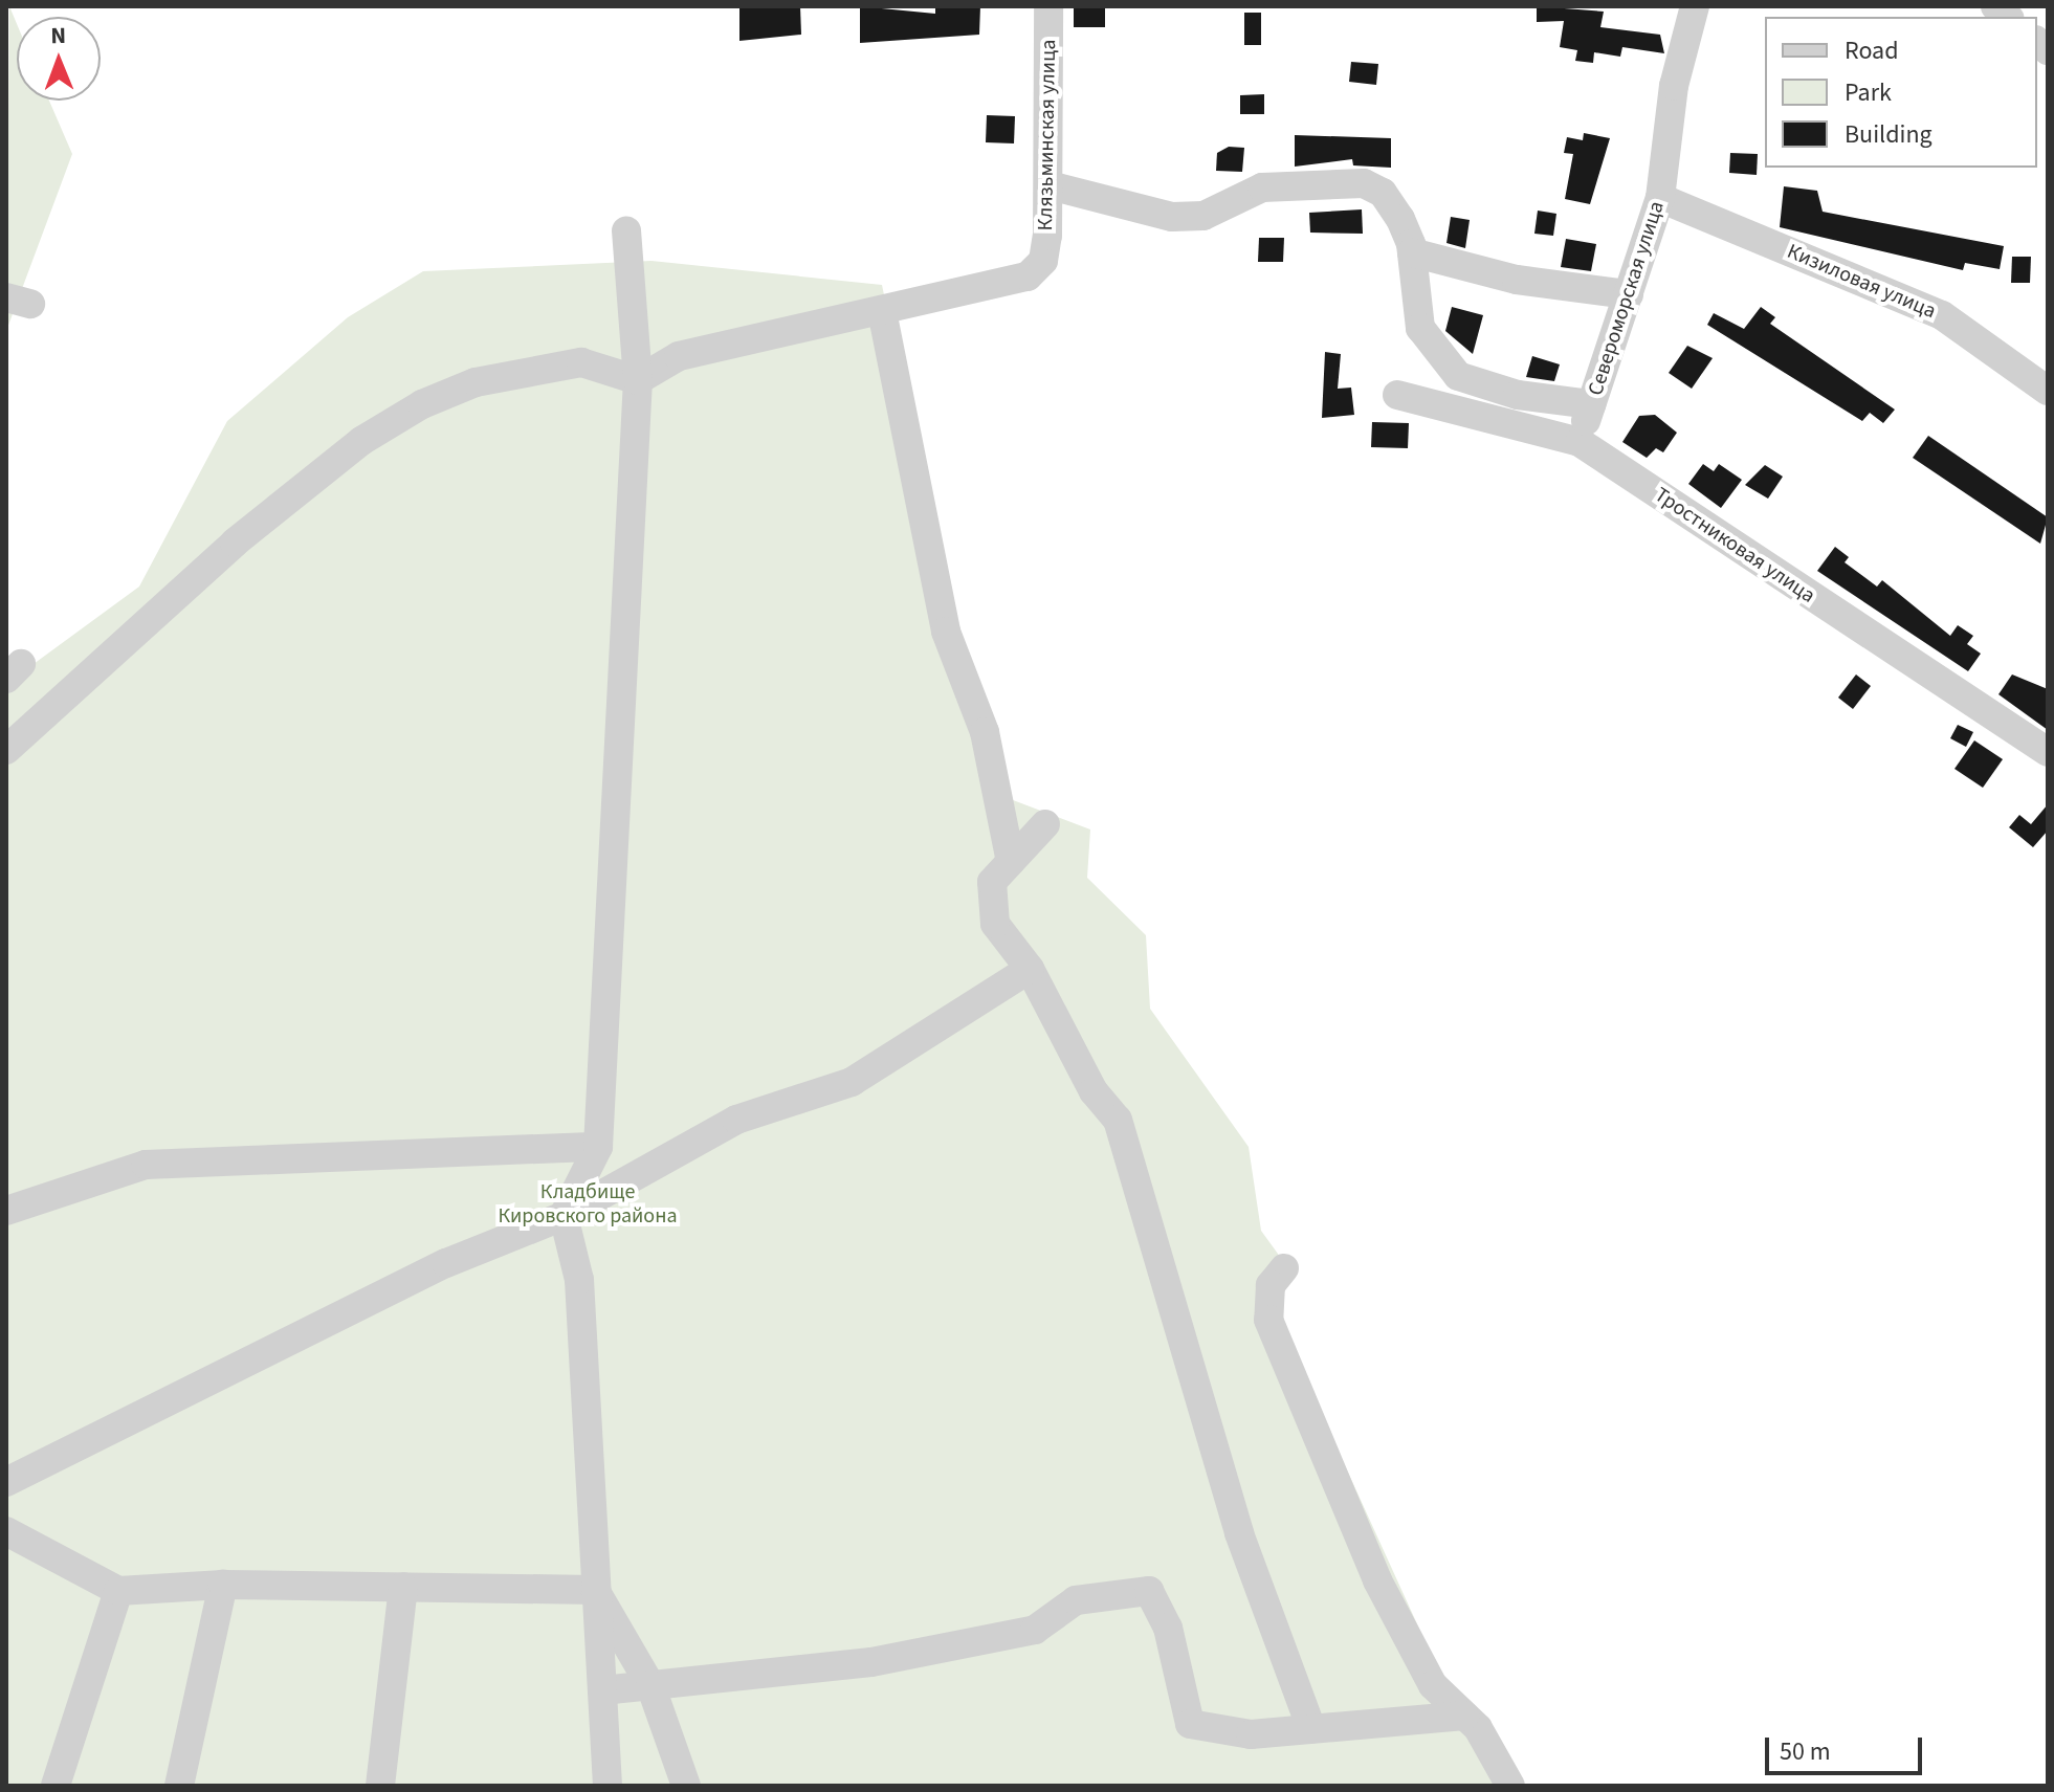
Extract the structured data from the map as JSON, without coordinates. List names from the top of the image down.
{
  "streets": {
    "street": [
      "Клязьминская улица",
      "Кизиловая улица",
      "Североморская улица",
      "Тростниковая улица"
    ]
  },
  "crossings": [
    ["Кизиловая улица", "Североморская улица"],
    ["Североморская улица", "Тростниковая улица"]
  ],
  "parks": ["Кладбище Кировского района"],
  "legend": ["Road", "Park", "Building"],
  "scale_bar": "50 m",
  "north": "top"
}
